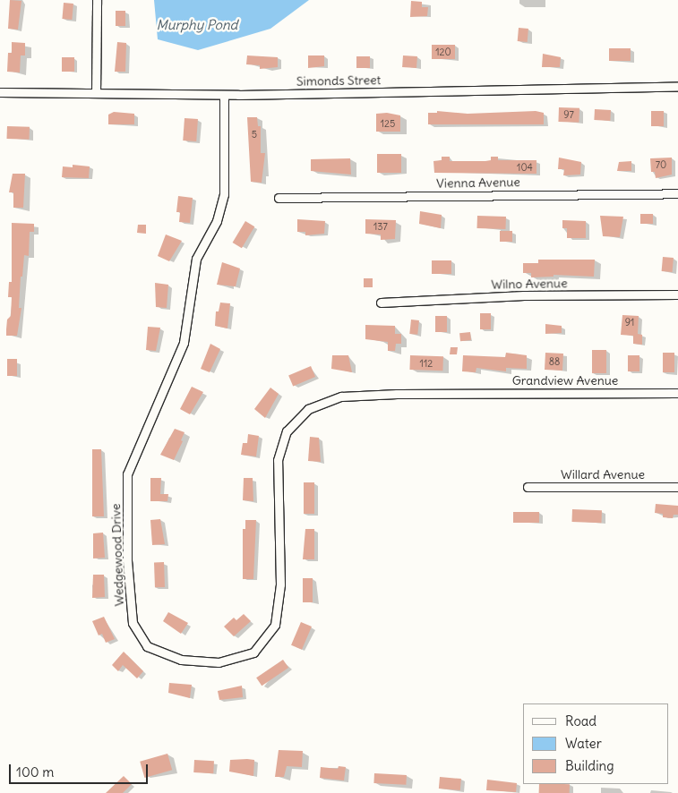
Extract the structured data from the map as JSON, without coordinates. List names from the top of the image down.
{
  "streets": {
    "street": [
      "Simonds Street",
      "Vienna Avenue",
      "Wilno Avenue",
      "Grandview Avenue",
      "Willard Avenue",
      "Wedgewood Drive"
    ]
  },
  "crossings": [
    ["Simonds Street", "Wedgewood Drive"],
    ["Grandview Avenue", "Wedgewood Drive"]
  ],
  "water": ["Murphy Pond"],
  "house_numbers": [
    "120",
    "97",
    "125",
    "5",
    "70",
    "104",
    "137",
    "91",
    "88",
    "112"
  ],
  "legend": ["Road", "Water", "Building"],
  "scale_bar": "100 m"
}
